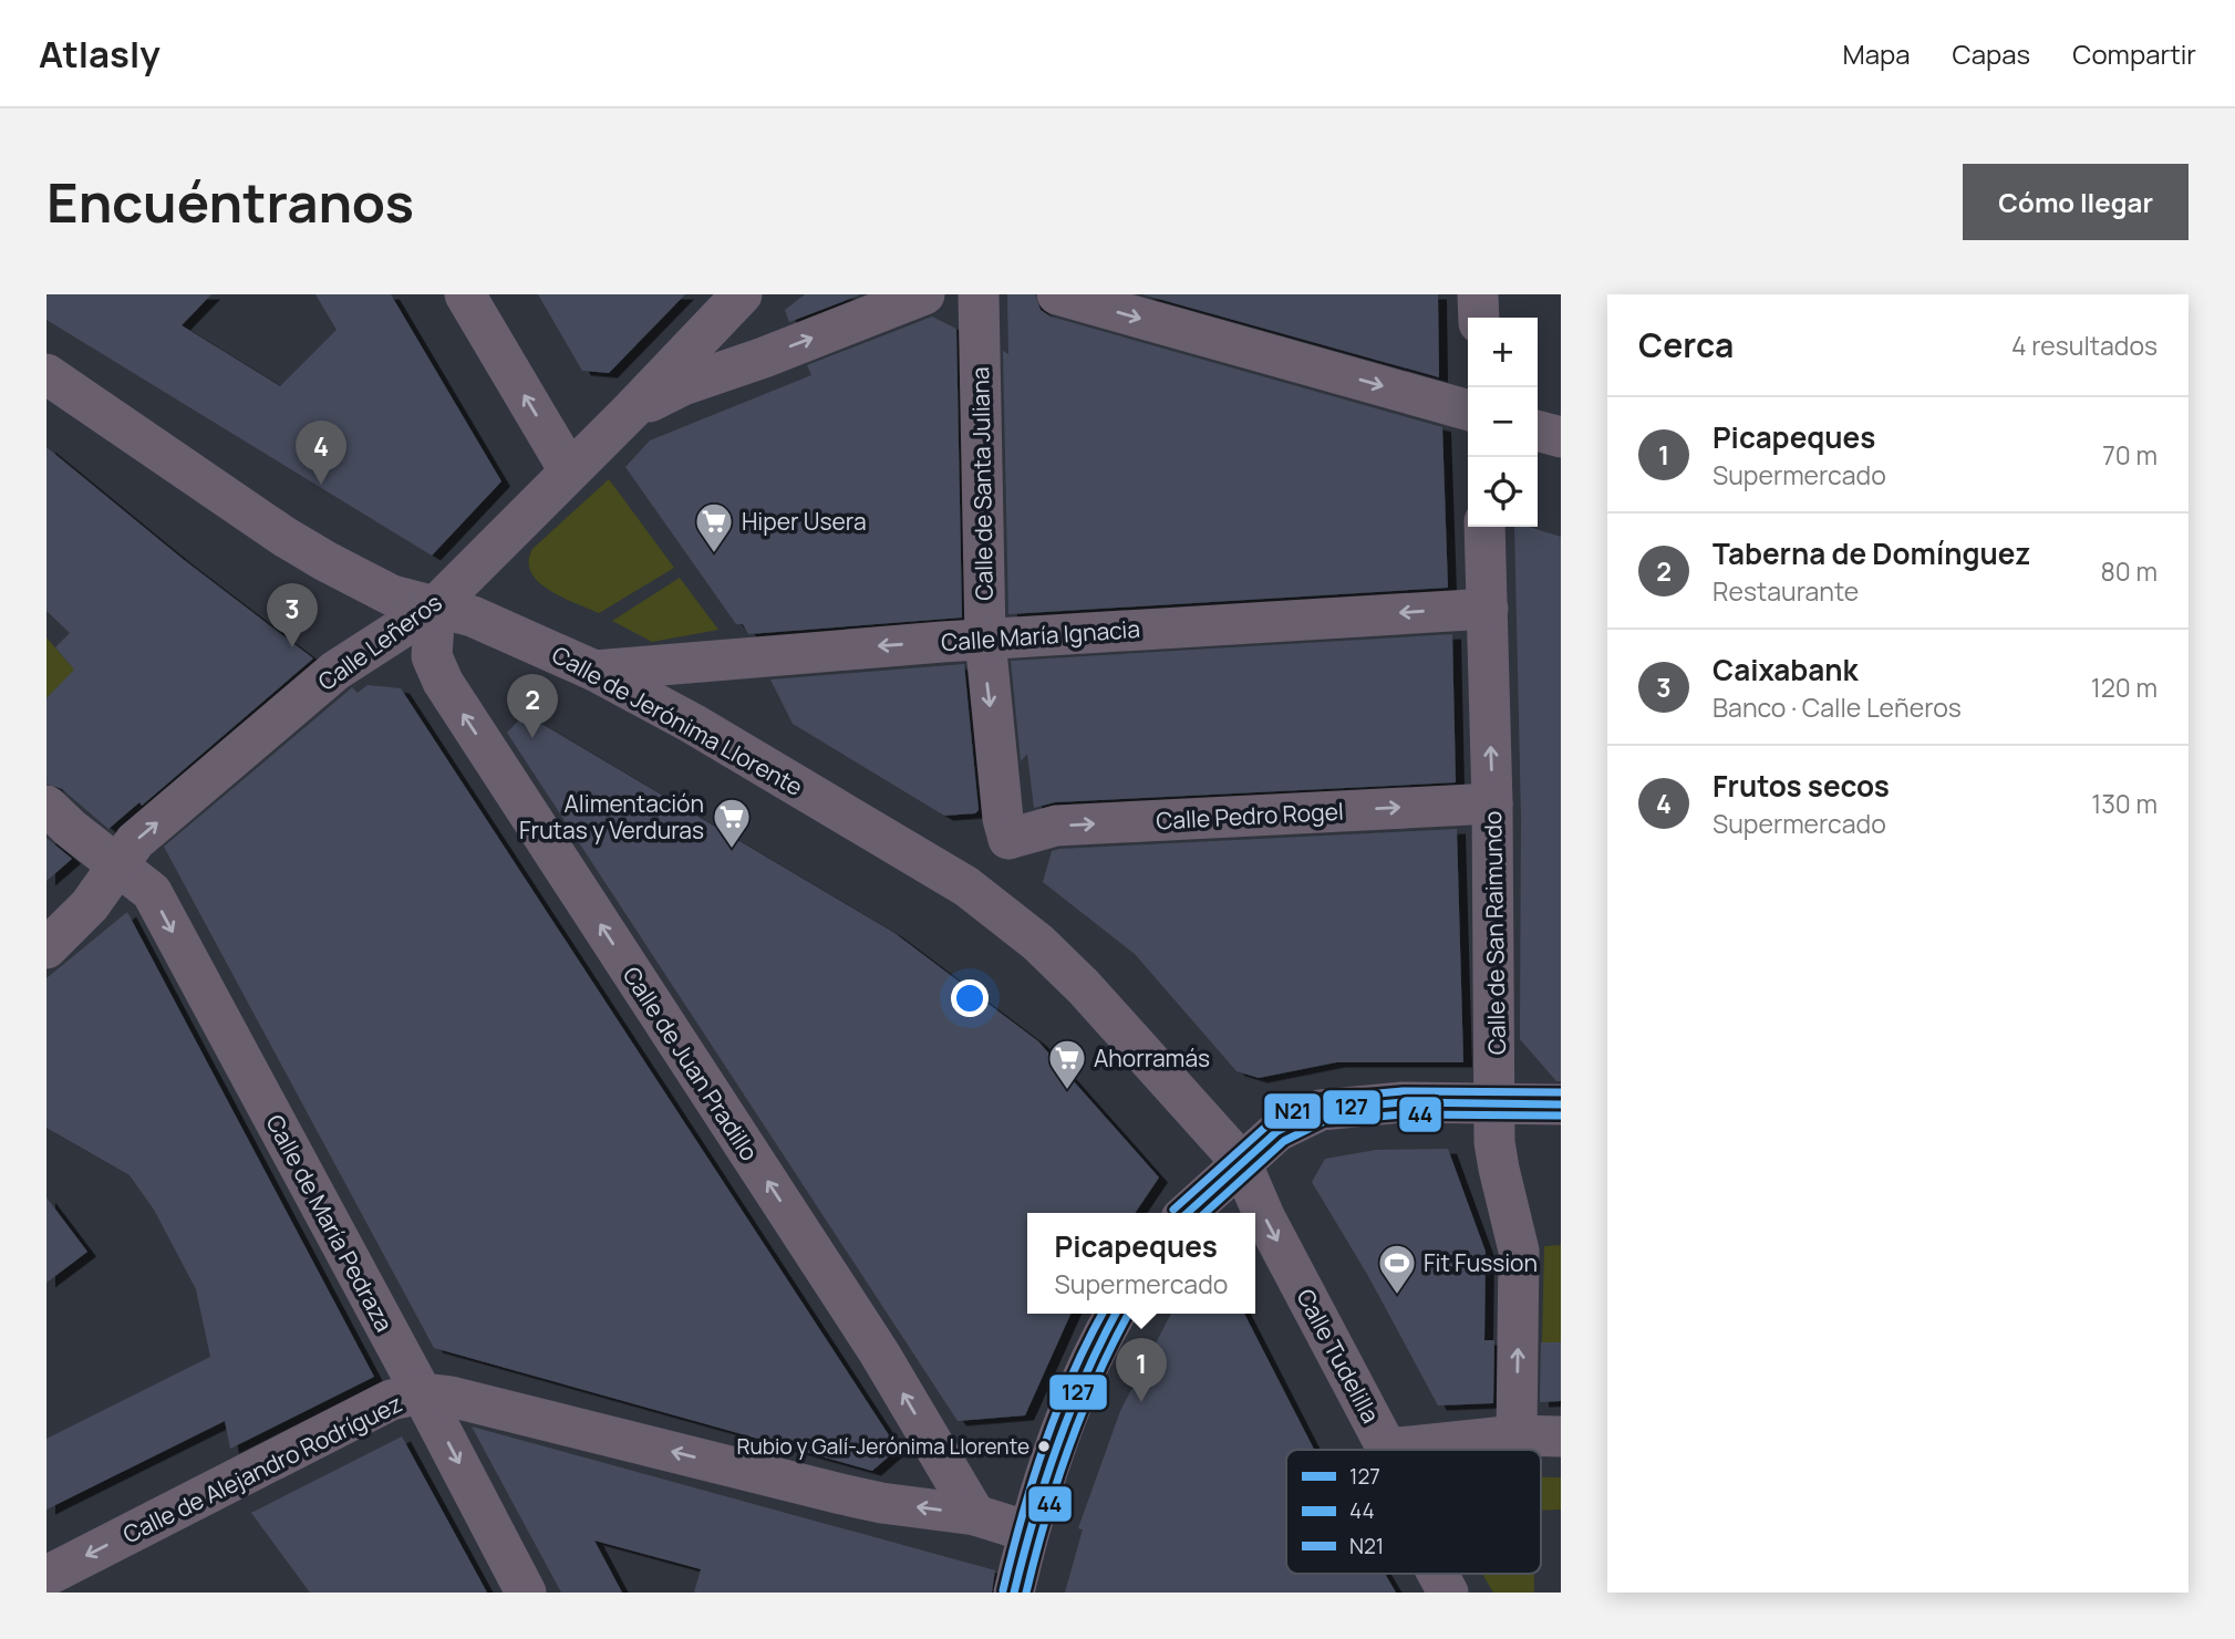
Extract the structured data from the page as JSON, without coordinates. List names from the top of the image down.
{
  "streets": {
    "street": [
      "Calle de Santa Juliana",
      "Calle María Ignacia",
      "Calle Leñeros",
      "Calle de Jerónima Llorente",
      "Calle Pedro Rogel",
      "Calle de San Raimundo",
      "Calle de Juan Pradillo",
      "Calle de María Pedraza",
      "Calle Tudelilla",
      "Calle de Alejandro Rodríguez"
    ]
  },
  "crossings": [
    ["Calle de Santa Juliana", "Calle María Ignacia"],
    ["Calle de Santa Juliana", "Calle Pedro Rogel"],
    ["Calle María Ignacia", "Calle de Jerónima Llorente"],
    ["Calle María Ignacia", "Calle de San Raimundo"],
    ["Calle Leñeros", "Calle de Jerónima Llorente"],
    ["Calle Leñeros", "Calle de Juan Pradillo"],
    ["Calle Leñeros", "Calle de María Pedraza"],
    ["Calle de Jerónima Llorente", "Calle de Juan Pradillo"],
    ["Calle de Jerónima Llorente", "Calle Tudelilla"],
    ["Calle Pedro Rogel", "Calle de San Raimundo"],
    ["Calle de Juan Pradillo", "Calle de Alejandro Rodríguez"],
    ["Calle de María Pedraza", "Calle de Alejandro Rodríguez"]
  ],
  "one_way": [
    "Calle de Santa Juliana",
    "Calle Leñeros",
    "Calle de San Raimundo",
    "Calle de Juan Pradillo",
    "Calle de María Pedraza",
    "Calle Tudelilla",
    "Calle de Alejandro Rodríguez"
  ],
  "places": {
    "supermarket": ["Hiper Usera", "Alimentación Frutas y Verduras", "Ahorramás"],
    "sports": ["Fit Fussion"],
    "other": ["Rubio y Galí-Jerónima Llorente"]
  },
  "lines": ["transit line N21", "transit line 127", "transit line 44"],
  "legend": ["127", "44", "N21"],
  "page": {
    "header": "Atlasly",
    "nav": ["Mapa", "Capas", "Compartir"],
    "buttons": "Cómo llegar",
    "title": "Encuéntranos",
    "heading": ["Cerca", "4 resultados"],
    "map_buttons": ["+", "−"],
    "list": [
      {
        "mark": "1",
        "name": "Picapeques",
        "note": "Supermercado",
        "value": "70 m"
      },
      {
        "mark": "2",
        "name": "Taberna de Domínguez",
        "note": "Restaurante",
        "value": "80 m"
      },
      {
        "mark": "3",
        "name": "Caixabank",
        "note": "Banco · Calle Leñeros",
        "value": "120 m"
      },
      {
        "mark": "4",
        "name": "Frutos secos",
        "note": "Supermercado",
        "value": "130 m"
      }
    ],
    "pins": [
      "4",
      "3",
      "2",
      "1"
    ],
    "popup": ["Picapeques", "Supermercado"]
  }
}
